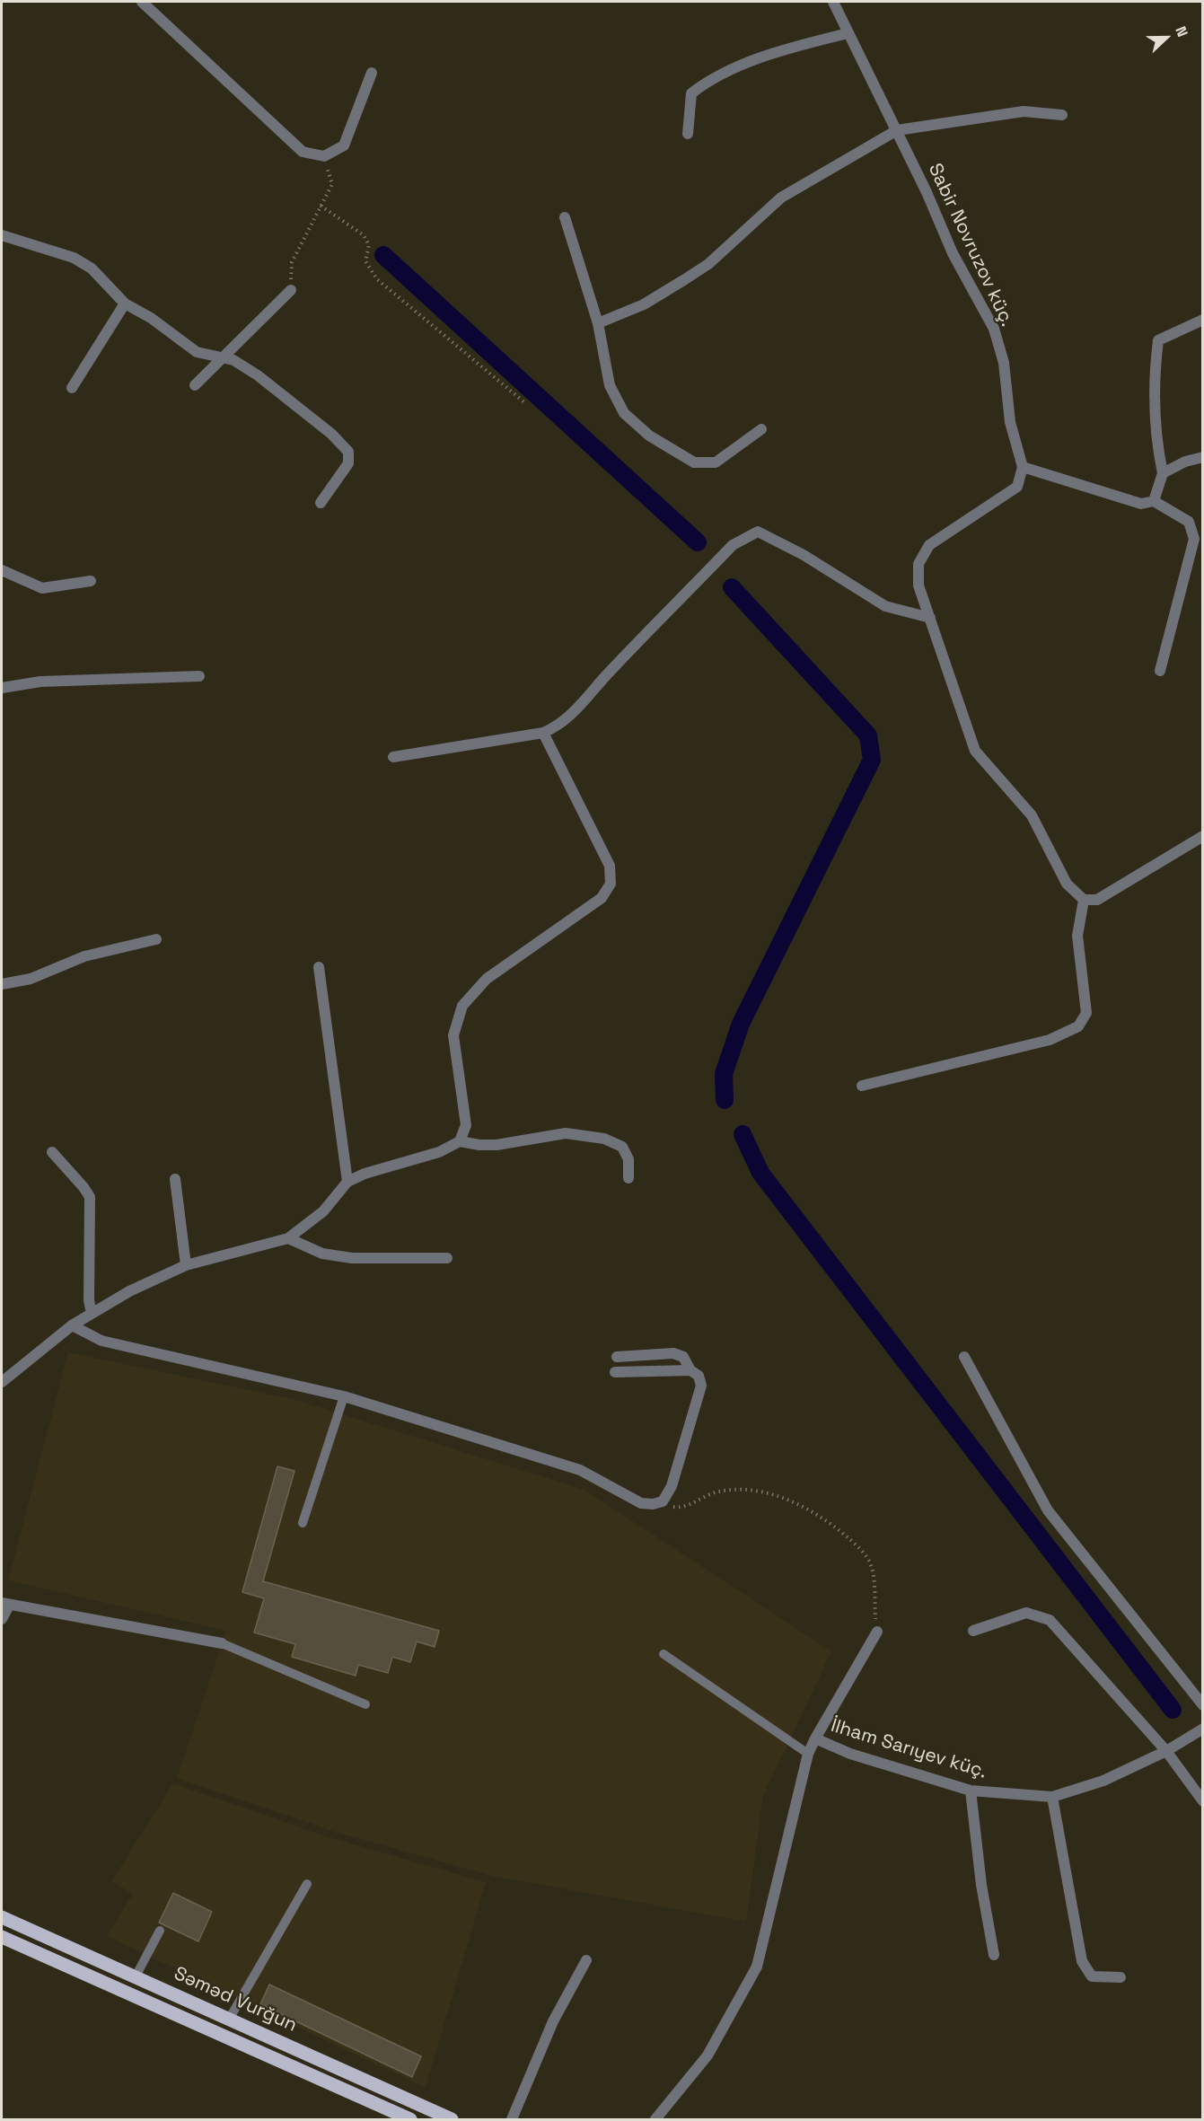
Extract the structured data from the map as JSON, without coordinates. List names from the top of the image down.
{
  "streets": {
    "main road": ["Səməd Vurğun"],
    "street": ["Sabir Novruzov küç.", "İlham Sarıyev küç."]
  },
  "north": "right"
}
